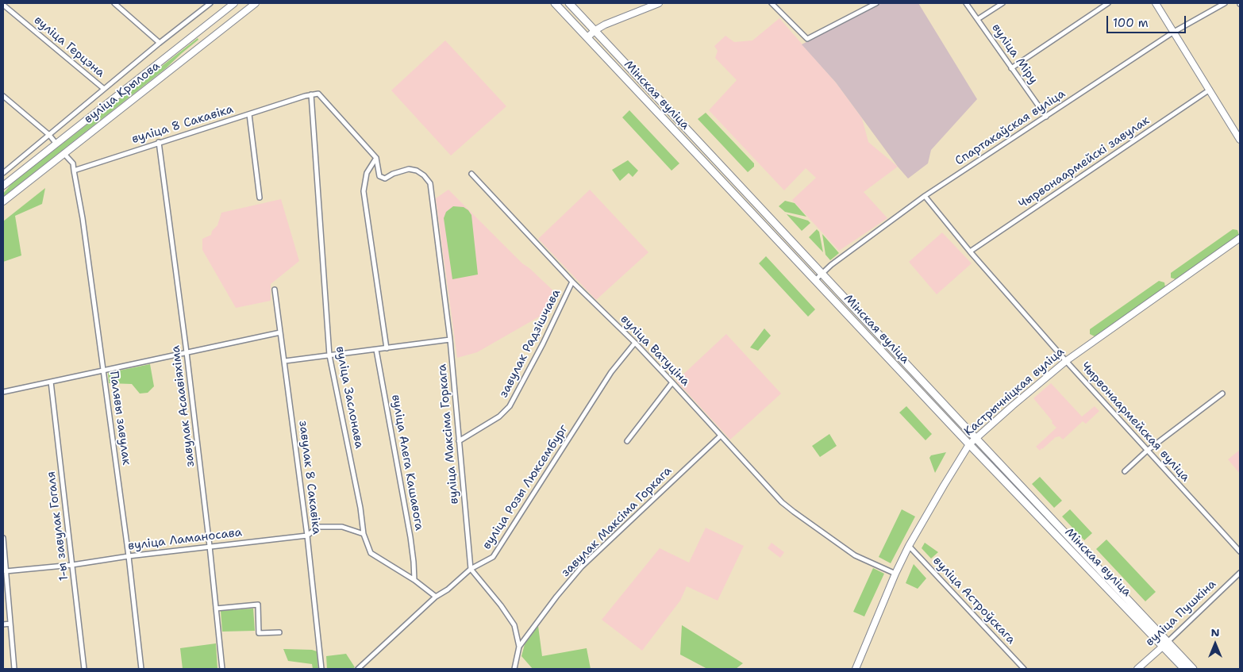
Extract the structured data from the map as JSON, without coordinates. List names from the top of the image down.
{
  "streets": {
    "main road": [
      "вуліца Крылова",
      "Мінская вуліца",
      "Кастрычніцкая вуліца",
      "вуліца Пушкіна"
    ],
    "street": [
      "вуліца Герцэна",
      "вуліца Міру",
      "вуліца 8 Сакавіка",
      "Спартакаўская вуліца",
      "Чырвонаармейскі завулак",
      "завулак Радзішчава",
      "вуліца Ватуціна",
      "вуліца Заслонава",
      "завулак Асаавіяхіма",
      "Палявы завулак",
      "Чырвонаармейская вуліца",
      "вуліца Максіма Горкага",
      "вуліца Алега Кашавога",
      "завулак 8 Сакавіка",
      "вуліца Розы Люксембург",
      "завулак Максіма Горкага",
      "1-ы завулак Гогаля",
      "вуліца Ламаносава",
      "вуліца Астроўскага"
    ]
  },
  "crossings": [
    ["вуліца Міру", "Спартакаўская вуліца"],
    ["Мінская вуліца", "Спартакаўская вуліца"],
    ["Мінская вуліца", "Кастрычніцкая вуліца"],
    ["Мінская вуліца", "вуліца Пушкіна"],
    ["вуліца 8 Сакавіка", "вуліца Заслонава"],
    ["вуліца 8 Сакавіка", "завулак Асаавіяхіма"],
    ["вуліца 8 Сакавіка", "Палявы завулак"],
    ["вуліца 8 Сакавіка", "вуліца Максіма Горкага"],
    ["Спартакаўская вуліца", "Чырвонаармейская вуліца"],
    ["Чырвонаармейскі завулак", "Чырвонаармейская вуліца"],
    ["завулак Радзішчава", "вуліца Ватуціна"],
    ["завулак Радзішчава", "вуліца Максіма Горкага"],
    ["вуліца Ватуціна", "Кастрычніцкая вуліца"],
    ["вуліца Ватуціна", "вуліца Розы Люксембург"],
    ["вуліца Ватуціна", "завулак Максіма Горкага"],
    ["Кастрычніцкая вуліца", "Чырвонаармейская вуліца"],
    ["Кастрычніцкая вуліца", "вуліца Астроўскага"],
    ["вуліца Заслонава", "вуліца Алега Кашавога"],
    ["вуліца Заслонава", "вуліца Розы Люксембург"],
    ["вуліца Заслонава", "вуліца Ламаносава"],
    ["завулак Асаавіяхіма", "вуліца Ламаносава"],
    ["Палявы завулак", "вуліца Ламаносава"],
    ["вуліца Максіма Горкага", "вуліца Розы Люксембург"],
    ["завулак 8 Сакавіка", "вуліца Ламаносава"],
    ["1-ы завулак Гогаля", "вуліца Ламаносава"]
  ],
  "scale_bar": "100 m",
  "north": "top"
}
